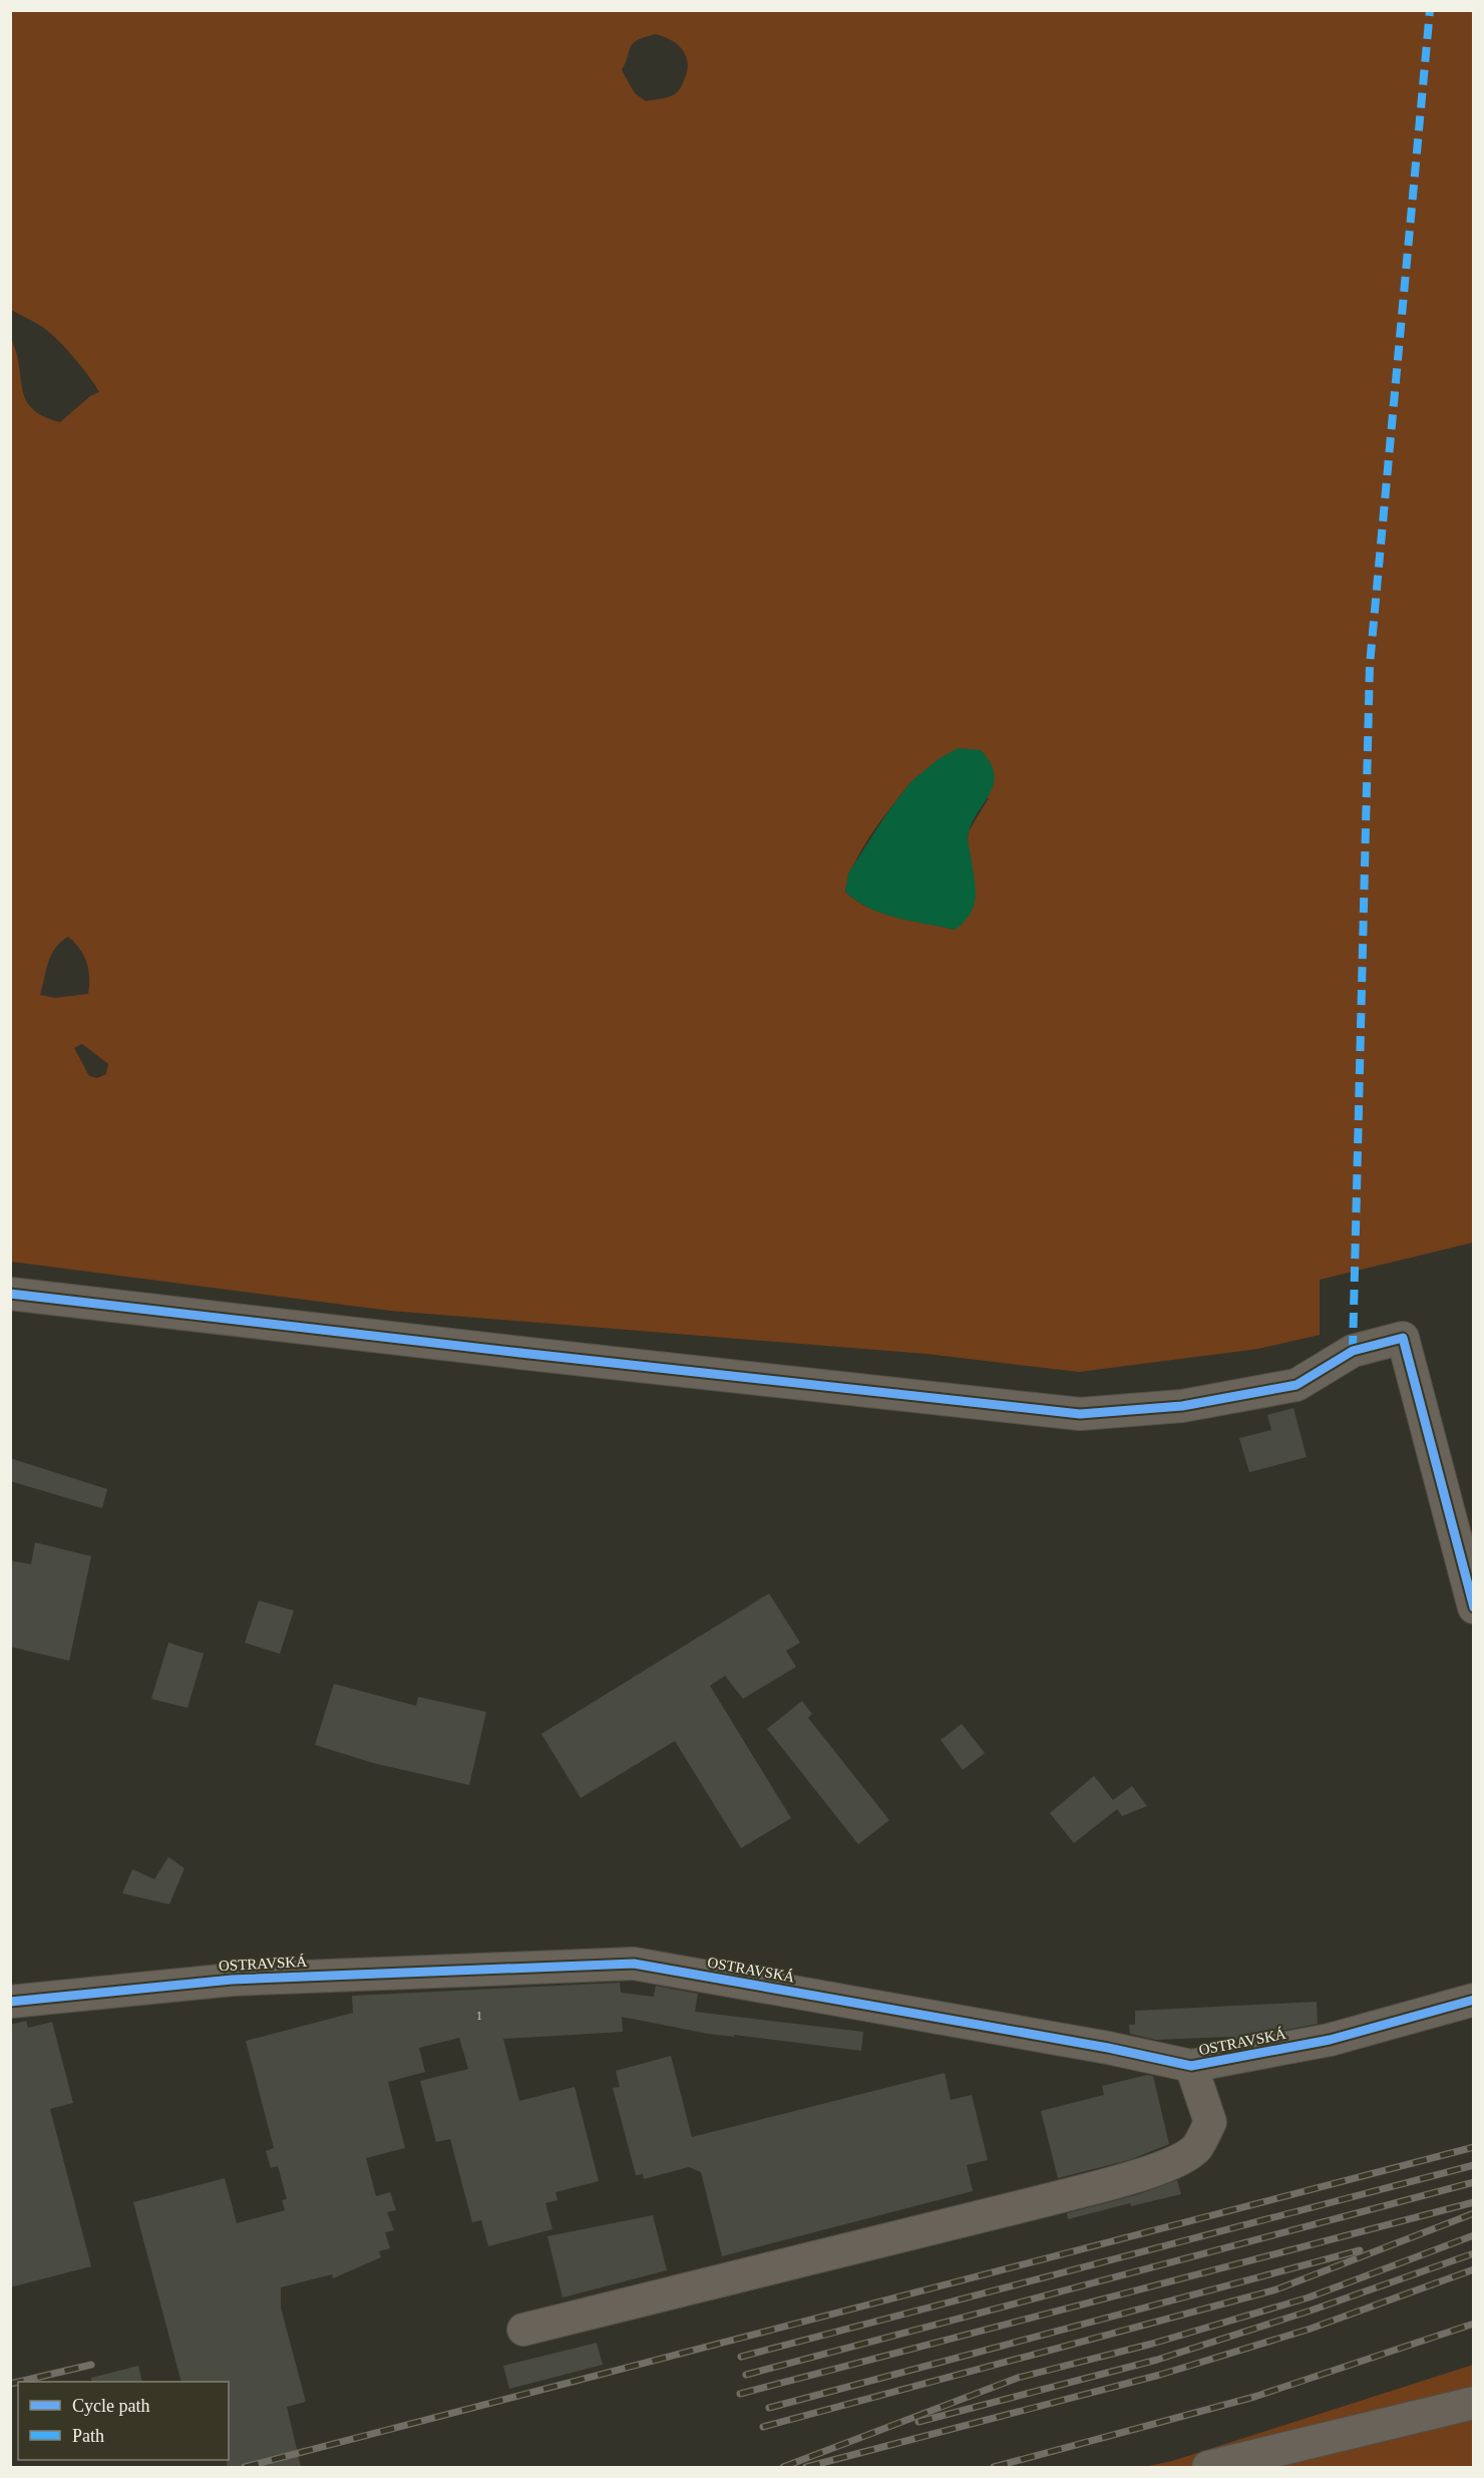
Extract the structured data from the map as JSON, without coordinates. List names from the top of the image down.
{
  "streets": {
    "street": ["OSTRAVSKÁ"]
  },
  "house_numbers": ["1"],
  "legend": ["Cycle path", "Path"]
}
